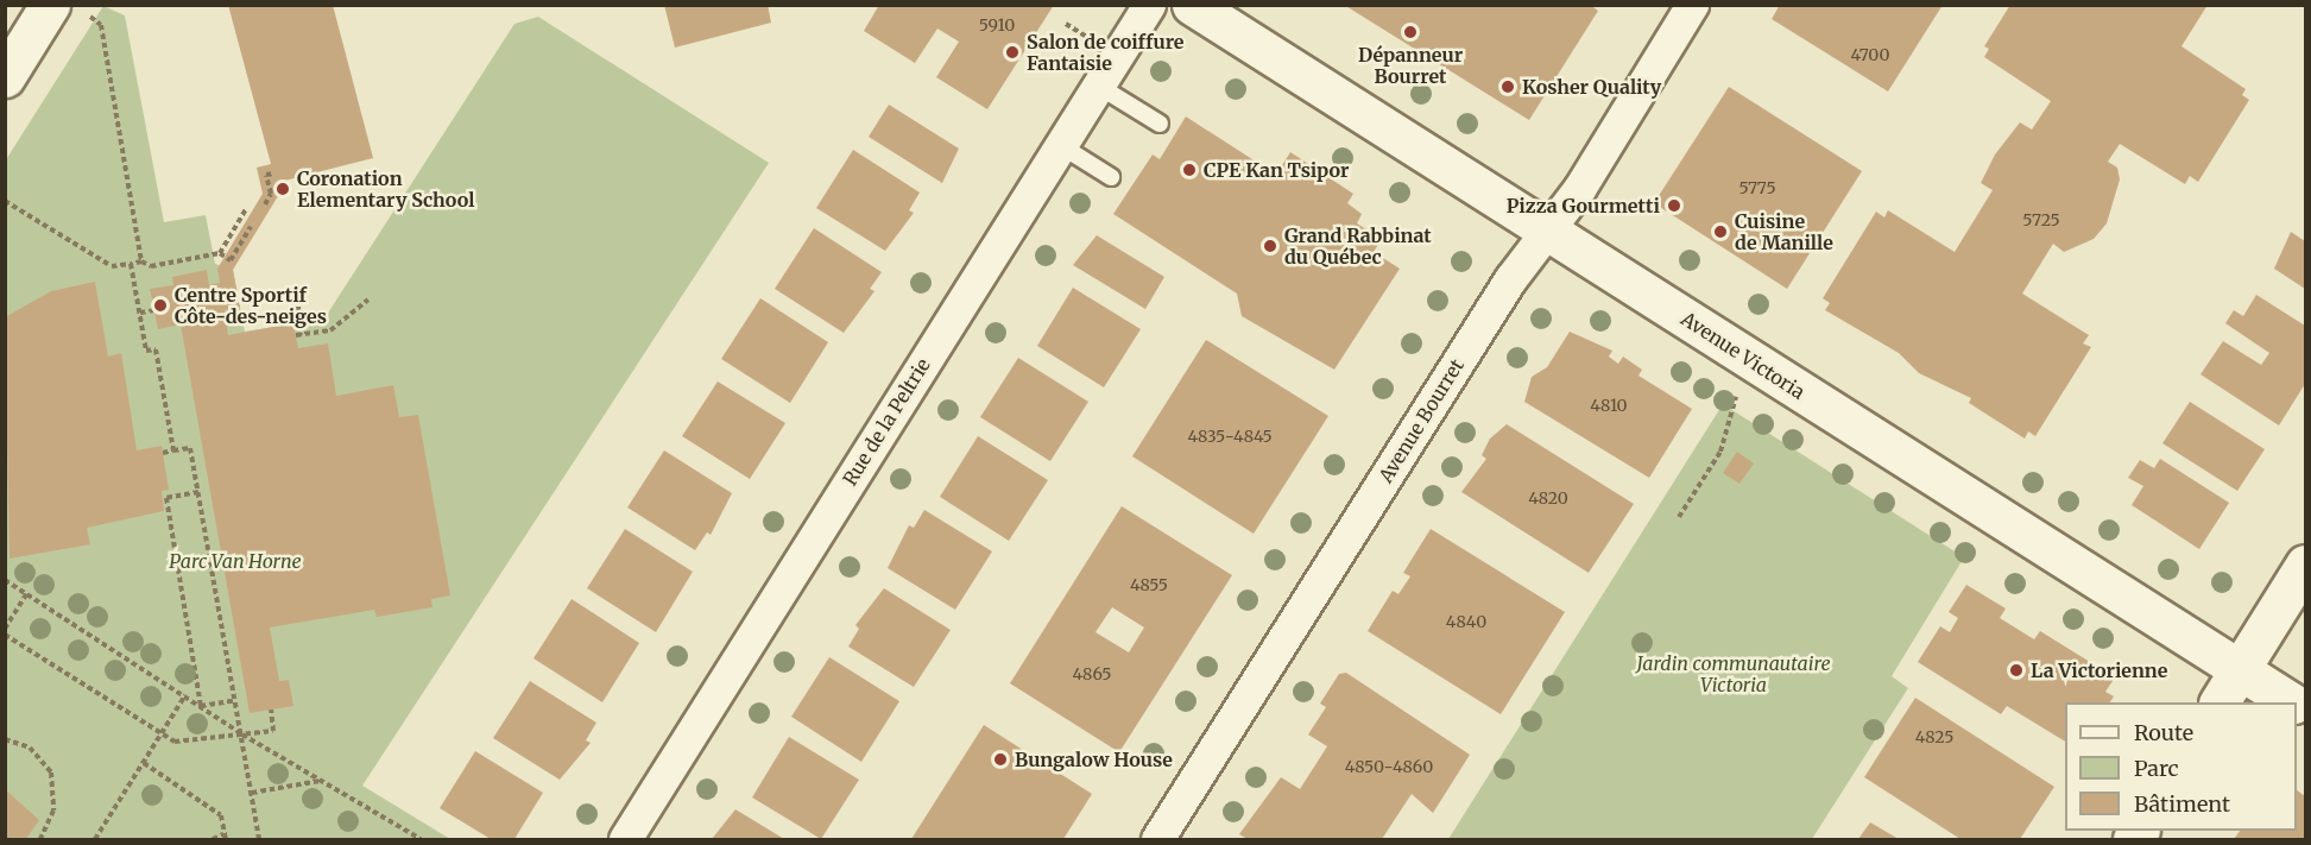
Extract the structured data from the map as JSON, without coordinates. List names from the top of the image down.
{
  "streets": {
    "street": ["Avenue Victoria", "Avenue Bourret", "Rue de la Peltrie"]
  },
  "crossings": [
    ["Avenue Victoria", "Avenue Bourret"]
  ],
  "parks": ["Parc Van Horne", "Jardin communautaire Victoria"],
  "places": [
    "Dépanneur Bourret",
    "Salon de coiffure Fantaisie",
    "Kosher Quality",
    "CPE Kan Tsipor",
    "Coronation Elementary School",
    "Pizza Gourmetti",
    "Cuisine de Manille",
    "Grand Rabbinat du Québec",
    "Centre Sportif Côte-des-neiges",
    "La Victorienne",
    "Bungalow House"
  ],
  "house_numbers": [
    "5910",
    "4700",
    "5775",
    "5725",
    "4810",
    "4835-4845",
    "4820",
    "4855",
    "4840",
    "4865",
    "4825",
    "4850-4860"
  ],
  "legend": ["Route", "Parc", "Bâtiment"]
}
